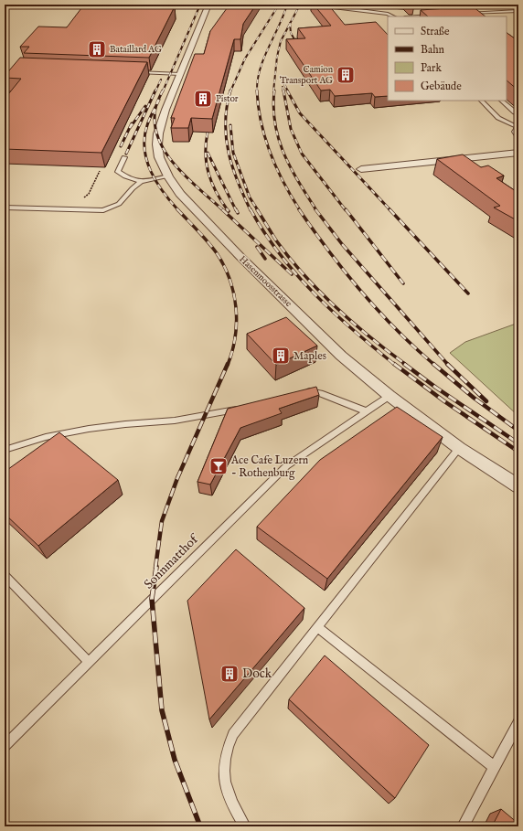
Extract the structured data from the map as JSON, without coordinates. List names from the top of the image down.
{
  "streets": {
    "street": ["Hasenmoosstrasse"],
    "lane": ["Sonnmatthof"]
  },
  "crossings": [
    ["Hasenmoosstrasse", "Sonnmatthof"]
  ],
  "places": {
    "building": [
      "Bataillard AG",
      "Camion Transport AG",
      "Pistor",
      "Maples",
      "Dock"
    ],
    "bar": ["Ace Cafe Luzern - Rothenburg"]
  },
  "legend": [
    "Straße",
    "Bahn",
    "Park",
    "Gebäude"
  ]
}
